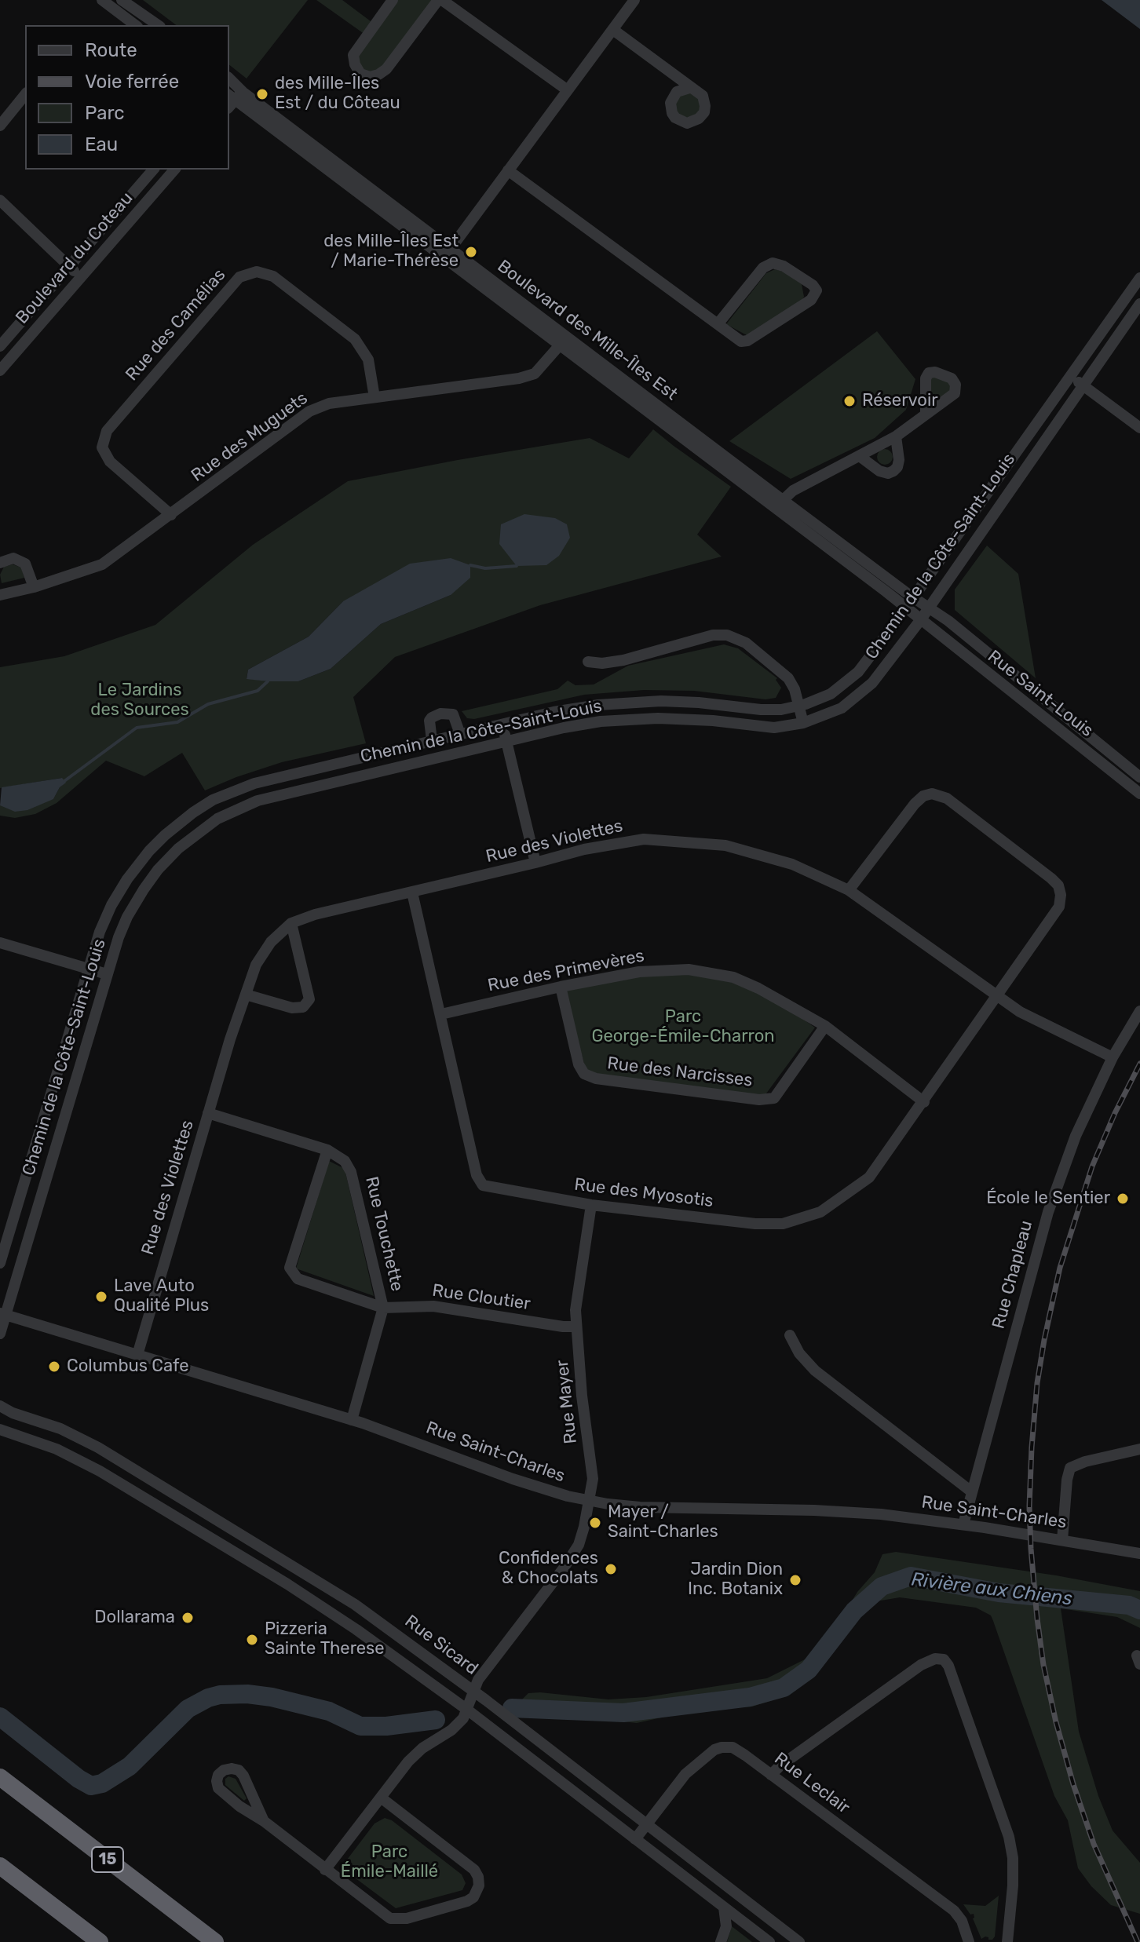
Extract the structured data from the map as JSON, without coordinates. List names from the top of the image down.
{
  "streets": {
    "highway": ["15"],
    "street": [
      "Boulevard du Coteau",
      "Rue des Camélias",
      "Boulevard des Mille-Îles Est",
      "Rue des Muguets",
      "Chemin de la Côte-Saint-Louis",
      "Rue Saint-Louis",
      "Rue des Violettes",
      "Rue des Primevères",
      "Rue des Narcisses",
      "Rue des Myosotis",
      "Rue Touchette",
      "Rue Chapleau",
      "Rue Cloutier",
      "Rue Mayer",
      "Rue Saint-Charles",
      "Rue Sicard",
      "Rue Leclair"
    ]
  },
  "crossings": [
    ["Rue des Camélias", "Rue des Muguets"],
    ["Boulevard des Mille-Îles Est", "Rue des Muguets"],
    ["Boulevard des Mille-Îles Est", "Chemin de la Côte-Saint-Louis"],
    ["Boulevard des Mille-Îles Est", "Rue Saint-Louis"],
    ["Chemin de la Côte-Saint-Louis", "Rue Saint-Louis"],
    ["Chemin de la Côte-Saint-Louis", "Rue Saint-Charles"],
    ["Rue des Violettes", "Rue des Myosotis"],
    ["Rue des Violettes", "Rue Touchette"],
    ["Rue des Violettes", "Rue Chapleau"],
    ["Rue des Violettes", "Rue Saint-Charles"],
    ["Rue des Primevères", "Rue des Narcisses"],
    ["Rue des Primevères", "Rue des Myosotis"],
    ["Rue des Myosotis", "Rue Mayer"],
    ["Rue Touchette", "Rue Cloutier"],
    ["Rue Touchette", "Rue Saint-Charles"],
    ["Rue Chapleau", "Rue Saint-Charles"],
    ["Rue Cloutier", "Rue Mayer"],
    ["Rue Mayer", "Rue Saint-Charles"],
    ["Rue Mayer", "Rue Sicard"],
    ["Rue Sicard", "Rue Leclair"]
  ],
  "water": ["Rivière aux Chiens"],
  "parks": ["Le Jardins des Sources", "Parc George-Émile-Charron", "Parc Émile-Maillé"],
  "places": [
    "des Mille-Îles Est / du Côteau",
    "des Mille-Îles Est / Marie-Thérèse",
    "Réservoir",
    "École le Sentier",
    "Lave Auto Qualité Plus",
    "Columbus Cafe",
    "Mayer / Saint-Charles",
    "Confidences & Chocolats",
    "Jardin Dion Inc. Botanix",
    "Dollarama",
    "Pizzeria Sainte Therese"
  ],
  "legend": [
    "Route",
    "Voie ferrée",
    "Parc",
    "Eau"
  ]
}
